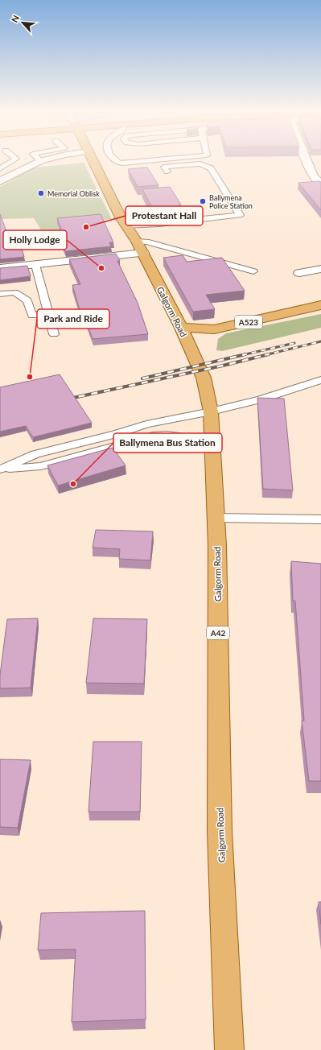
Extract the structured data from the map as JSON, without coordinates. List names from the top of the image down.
{
  "streets": {
    "main road": ["Galgorm Road", "A523", "A42"]
  },
  "crossings": [
    ["Galgorm Road", "A523"]
  ],
  "places": [
    "Memorial Oblisk",
    "Ballymena Police Station",
    "Protestant Hall",
    "Holly Lodge",
    "Park and Ride",
    "Ballymena Bus Station"
  ],
  "north": "top left"
}
